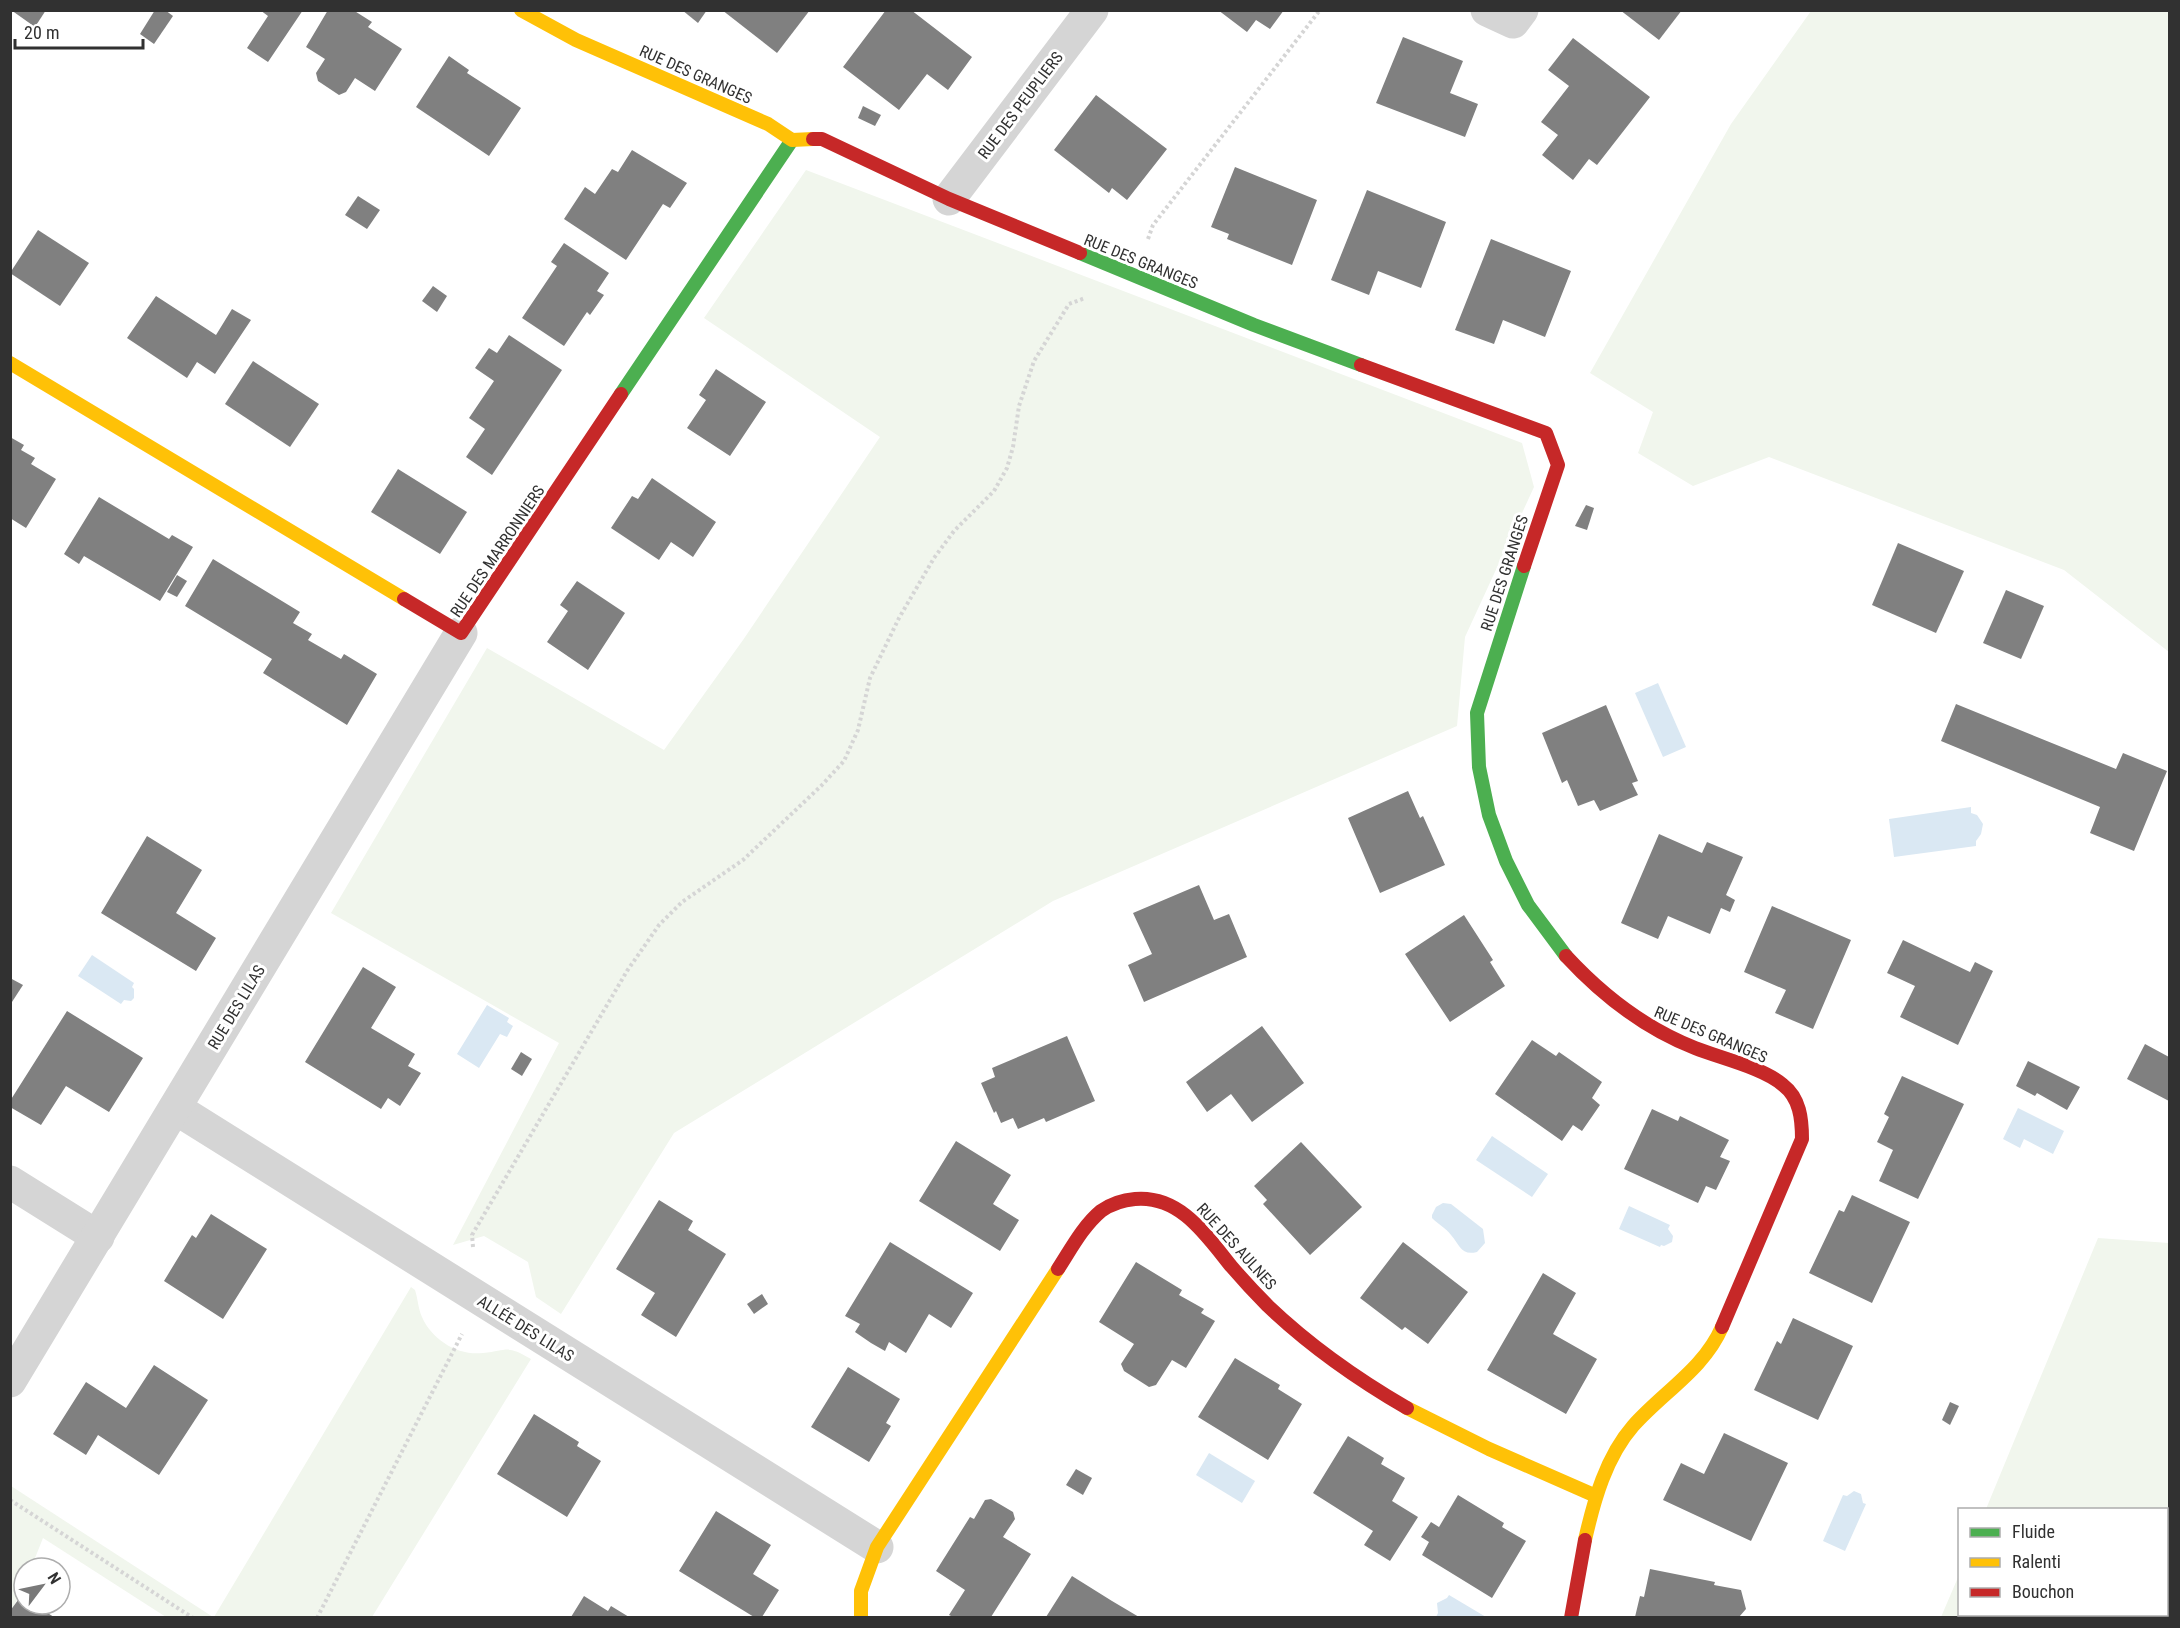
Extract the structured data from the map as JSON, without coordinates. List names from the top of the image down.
{
  "streets": {
    "street": [
      "RUE DES GRANGES",
      "RUE DES PEUPLIERS",
      "RUE DES MARRONNIERS",
      "RUE DES LILAS",
      "RUE DES AULNES",
      "ALLÉE DES LILAS"
    ]
  },
  "crossings": [
    ["RUE DES GRANGES", "RUE DES PEUPLIERS"],
    ["RUE DES GRANGES", "RUE DES MARRONNIERS"],
    ["RUE DES GRANGES", "RUE DES AULNES"],
    ["RUE DES MARRONNIERS", "RUE DES LILAS"],
    ["RUE DES LILAS", "ALLÉE DES LILAS"],
    ["RUE DES AULNES", "ALLÉE DES LILAS"]
  ],
  "legend": ["Fluide", "Ralenti", "Bouchon"],
  "scale_bar": "20 m",
  "north": "top right"
}
